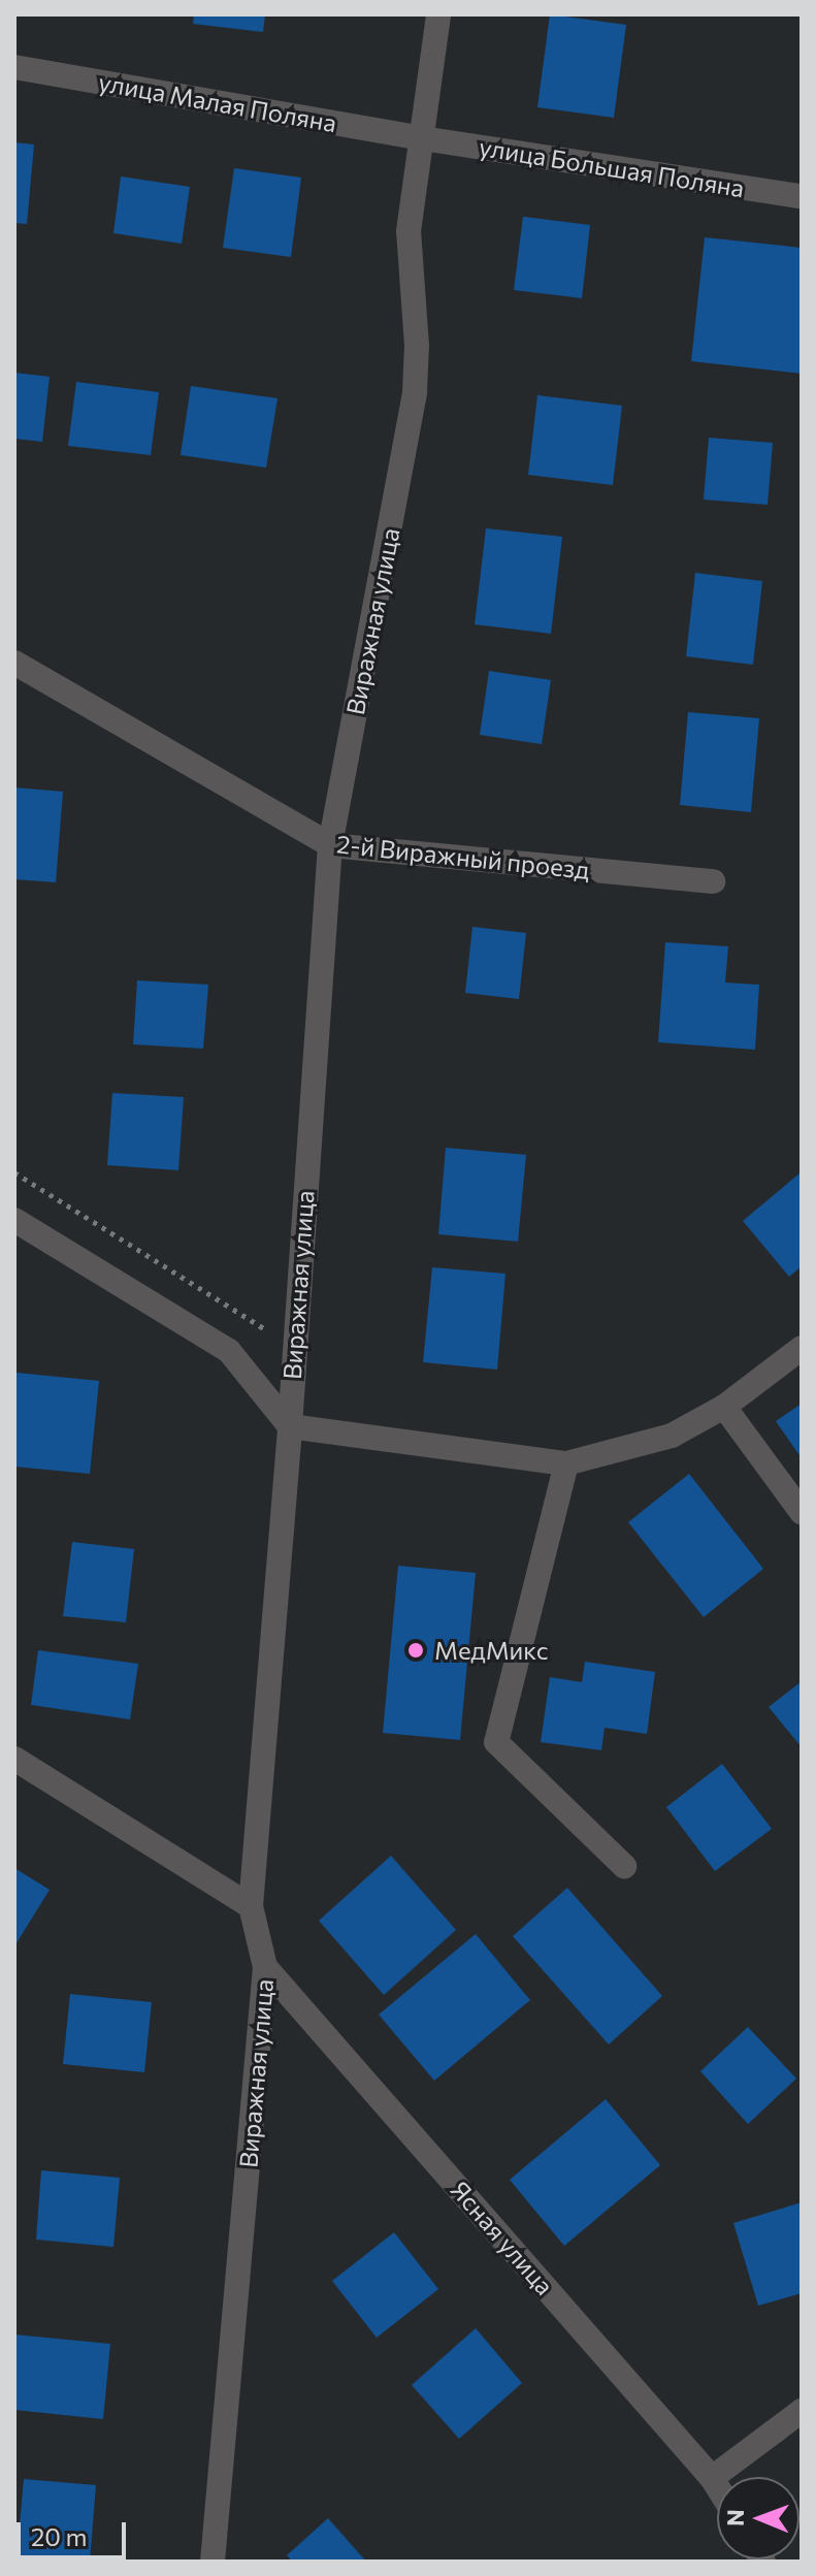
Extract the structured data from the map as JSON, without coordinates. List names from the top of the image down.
{
  "streets": {
    "street": [
      "улица Малая Поляна",
      "улица Большая Поляна",
      "Виражная улица",
      "2-й Виражный проезд",
      "Ясная улица"
    ]
  },
  "crossings": [
    ["улица Малая Поляна", "улица Большая Поляна"],
    ["улица Малая Поляна", "Виражная улица"],
    ["улица Большая Поляна", "Виражная улица"],
    ["Виражная улица", "2-й Виражный проезд"],
    ["Виражная улица", "Ясная улица"]
  ],
  "places": ["МедМикс"],
  "scale_bar": "20 m",
  "north": "left"
}
